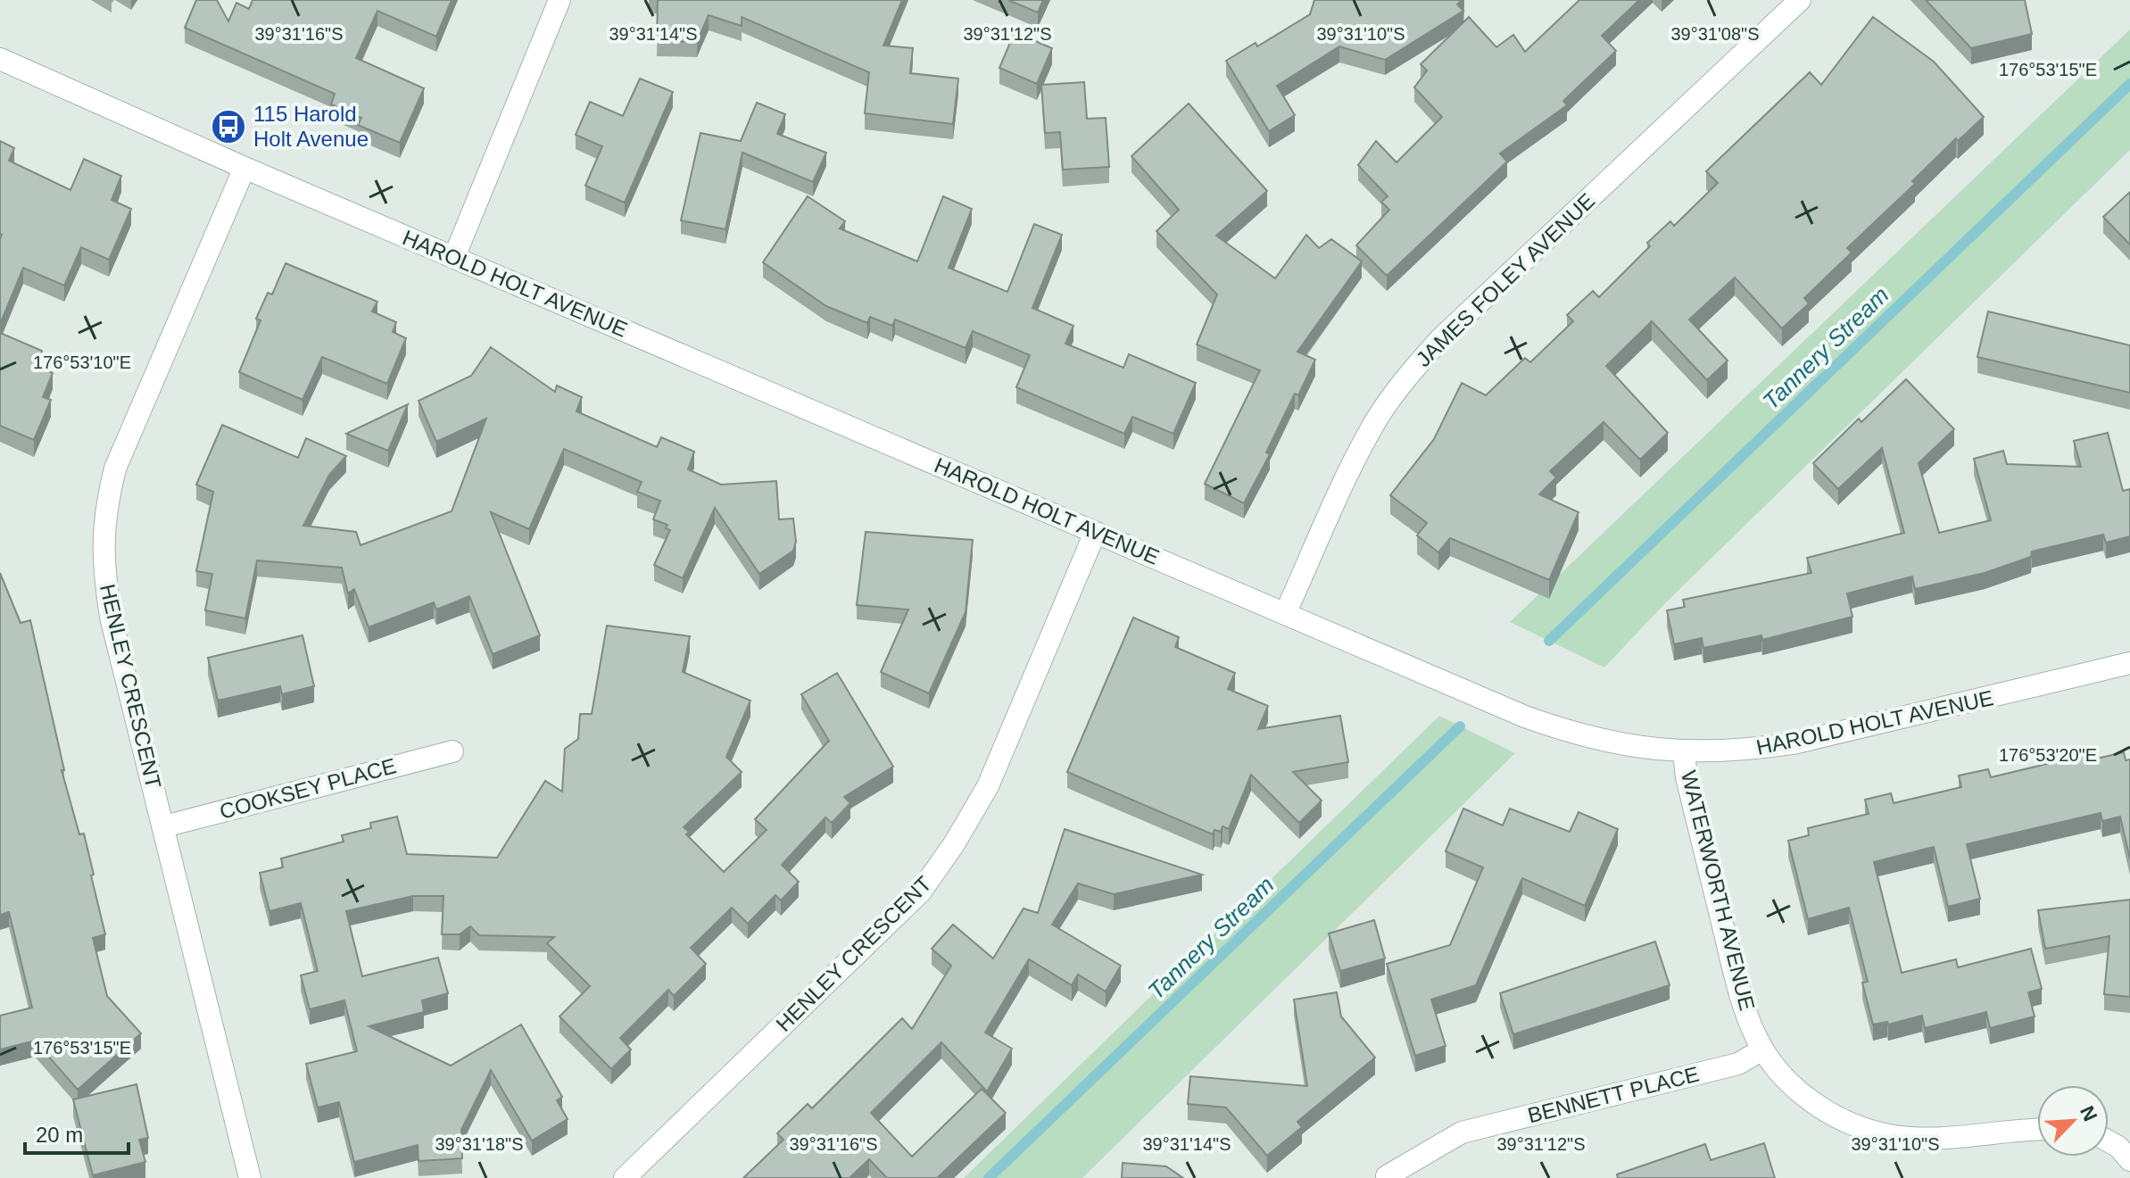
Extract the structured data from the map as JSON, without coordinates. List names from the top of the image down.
{
  "streets": {
    "street": [
      "JAMES FOLEY AVENUE",
      "HAROLD HOLT AVENUE",
      "HENLEY CRESCENT",
      "COOKSEY PLACE",
      "WATERWORTH AVENUE",
      "BENNETT PLACE"
    ]
  },
  "crossings": [
    ["JAMES FOLEY AVENUE", "HAROLD HOLT AVENUE"],
    ["HAROLD HOLT AVENUE", "HENLEY CRESCENT"],
    ["HAROLD HOLT AVENUE", "WATERWORTH AVENUE"],
    ["HENLEY CRESCENT", "COOKSEY PLACE"],
    ["WATERWORTH AVENUE", "BENNETT PLACE"]
  ],
  "water": ["Tannery Stream"],
  "places": {
    "bus stop": ["115 Harold Holt Avenue"]
  },
  "scale_bar": "20 m",
  "north": "top right",
  "coordinates": [
    "39°31'16\"S",
    "39°31'14\"S",
    "39°31'12\"S",
    "39°31'10\"S",
    "39°31'08\"S",
    "176°53'15\"E",
    "176°53'10\"E",
    "176°53'20\"E",
    "39°31'18\"S"
  ]
}
